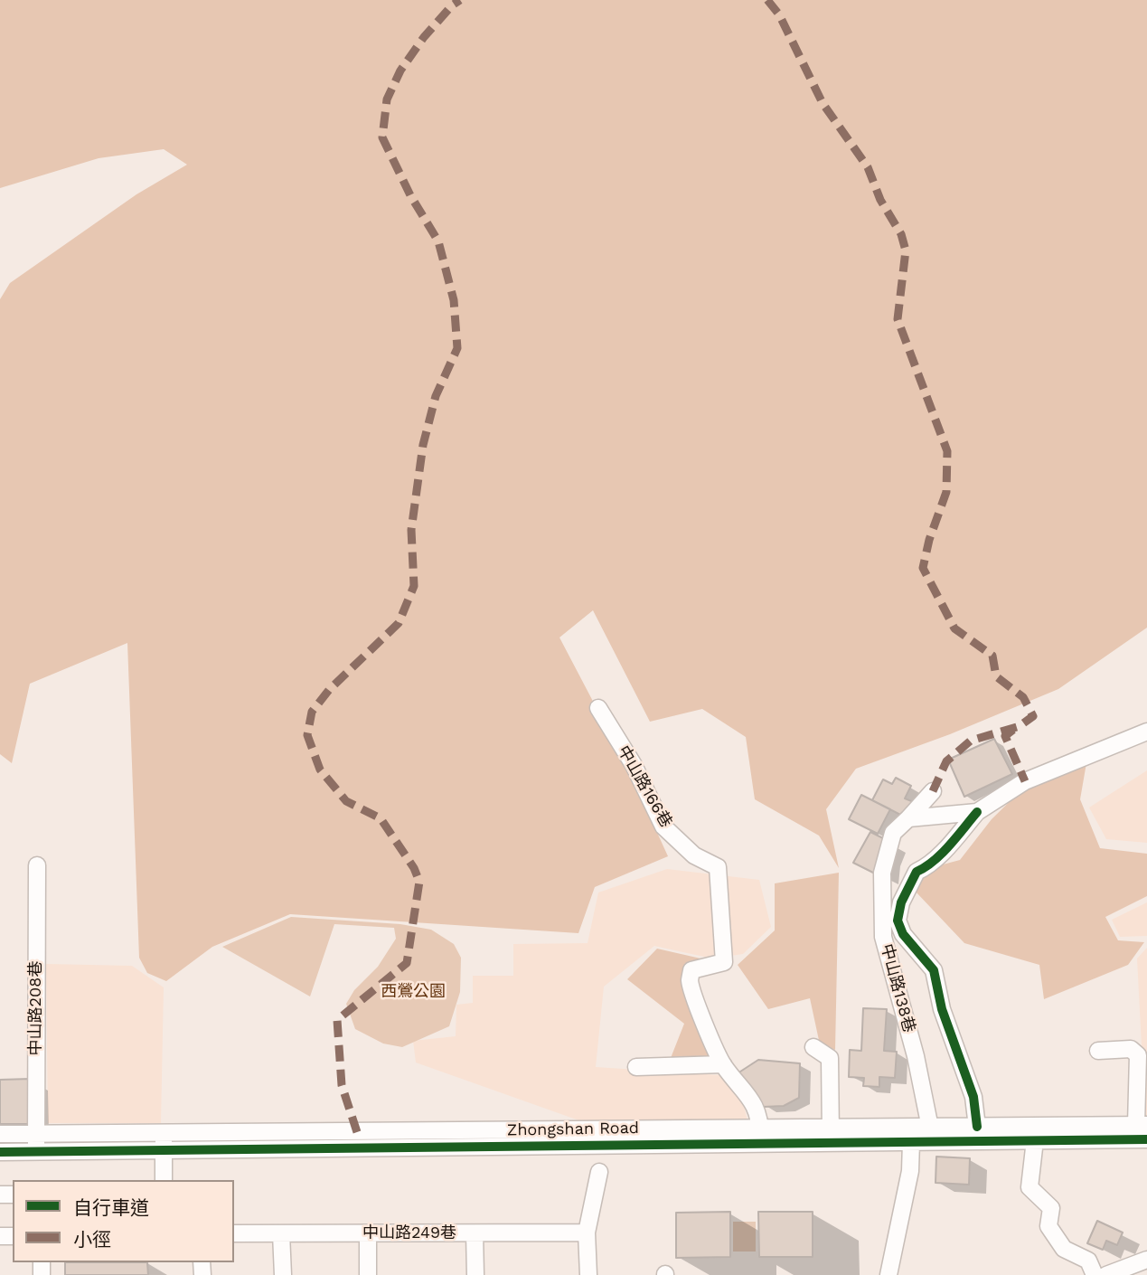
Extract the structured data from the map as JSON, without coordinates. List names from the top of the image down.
{
  "streets": {
    "street": [
      "中山路166巷",
      "中山路138巷",
      "中山路208巷",
      "Zhongshan Road",
      "中山路249巷"
    ]
  },
  "crossings": [
    ["中山路166巷", "Zhongshan Road"],
    ["中山路138巷", "Zhongshan Road"],
    ["中山路208巷", "Zhongshan Road"]
  ],
  "parks": ["西鶯公園"],
  "legend": ["自行車道", "小徑"]
}
